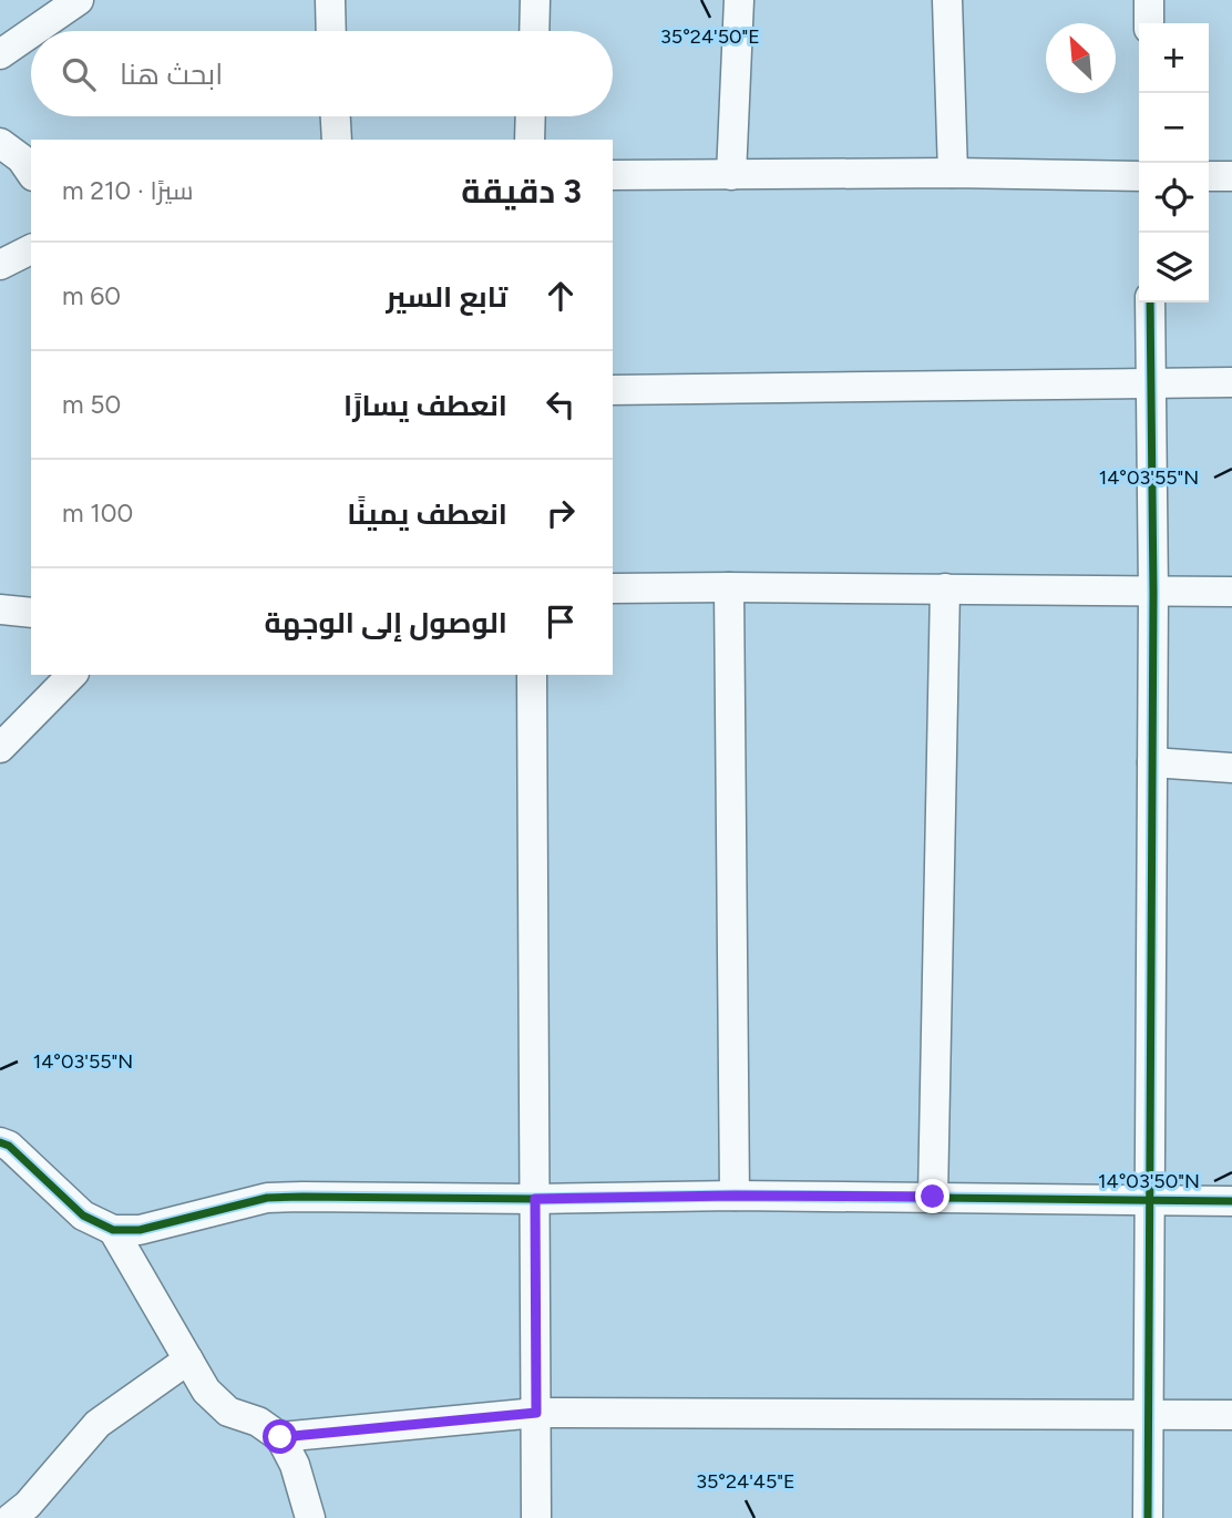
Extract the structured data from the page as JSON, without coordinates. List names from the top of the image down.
{
  "north": "top left",
  "page": {
    "map_buttons": ["+", "−"],
    "search": "ابحث هنا",
    "heading": ["3 دقيقة", "سيرًا · 210 m"],
    "list": [
      ["تابع السير", "60 m"],
      ["انعطف يسارًا", "50 m"],
      ["انعطف يمينًا", "100 m"],
      "الوصول إلى الوجهة"
    ]
  },
  "coordinates": [
    "35°24'50\"E",
    "14°03'55\"N",
    "14°03'50\"N",
    "35°24'45\"E"
  ]
}
